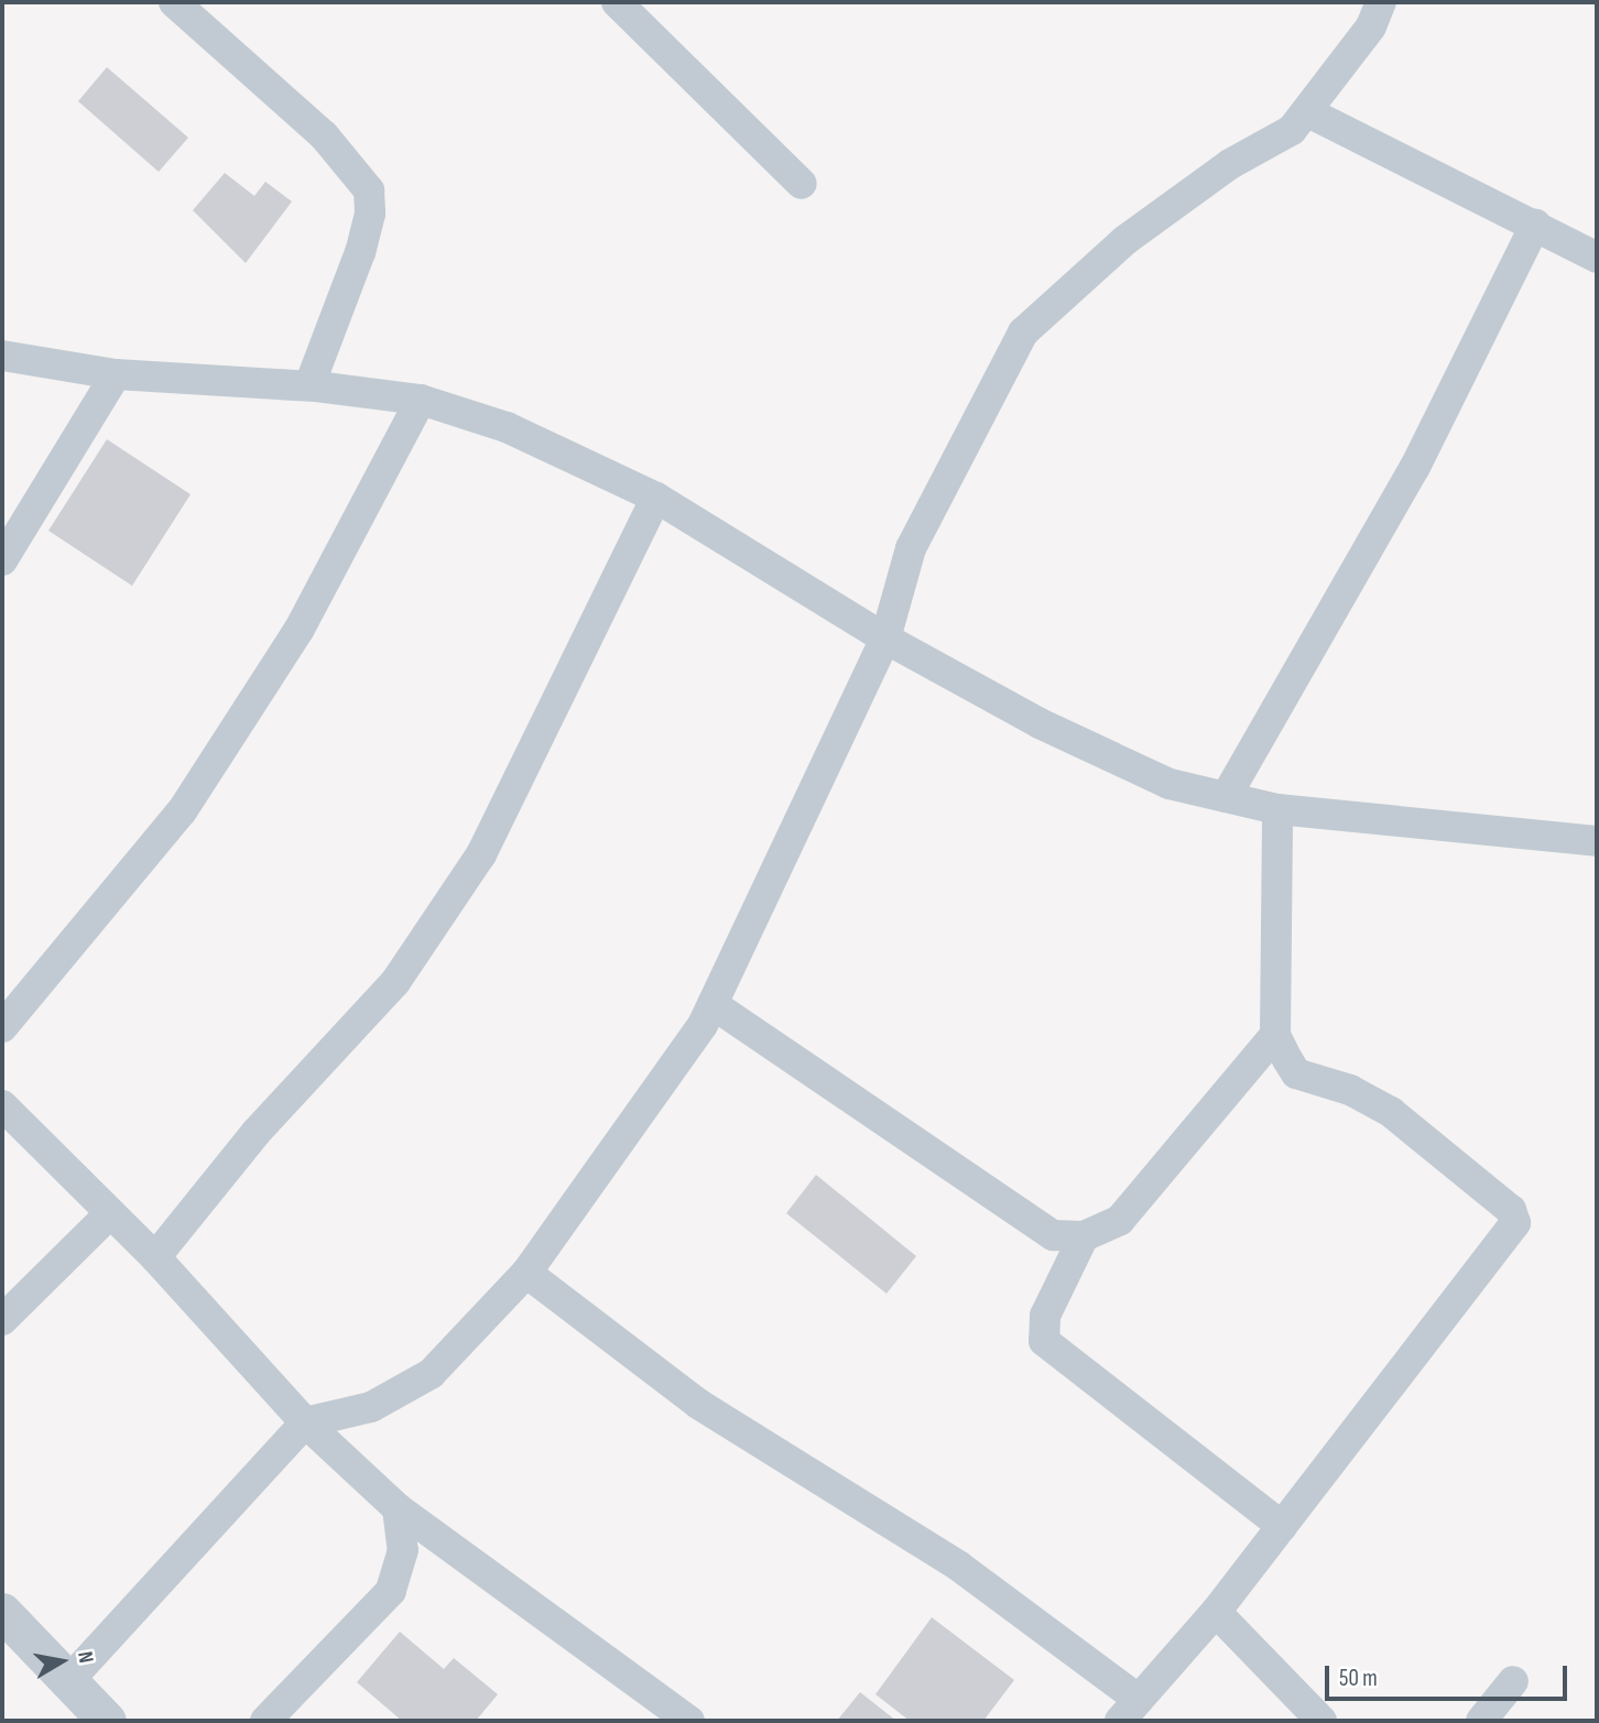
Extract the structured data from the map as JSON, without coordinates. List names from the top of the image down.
{
  "scale_bar": "50 m",
  "north": "right"
}
